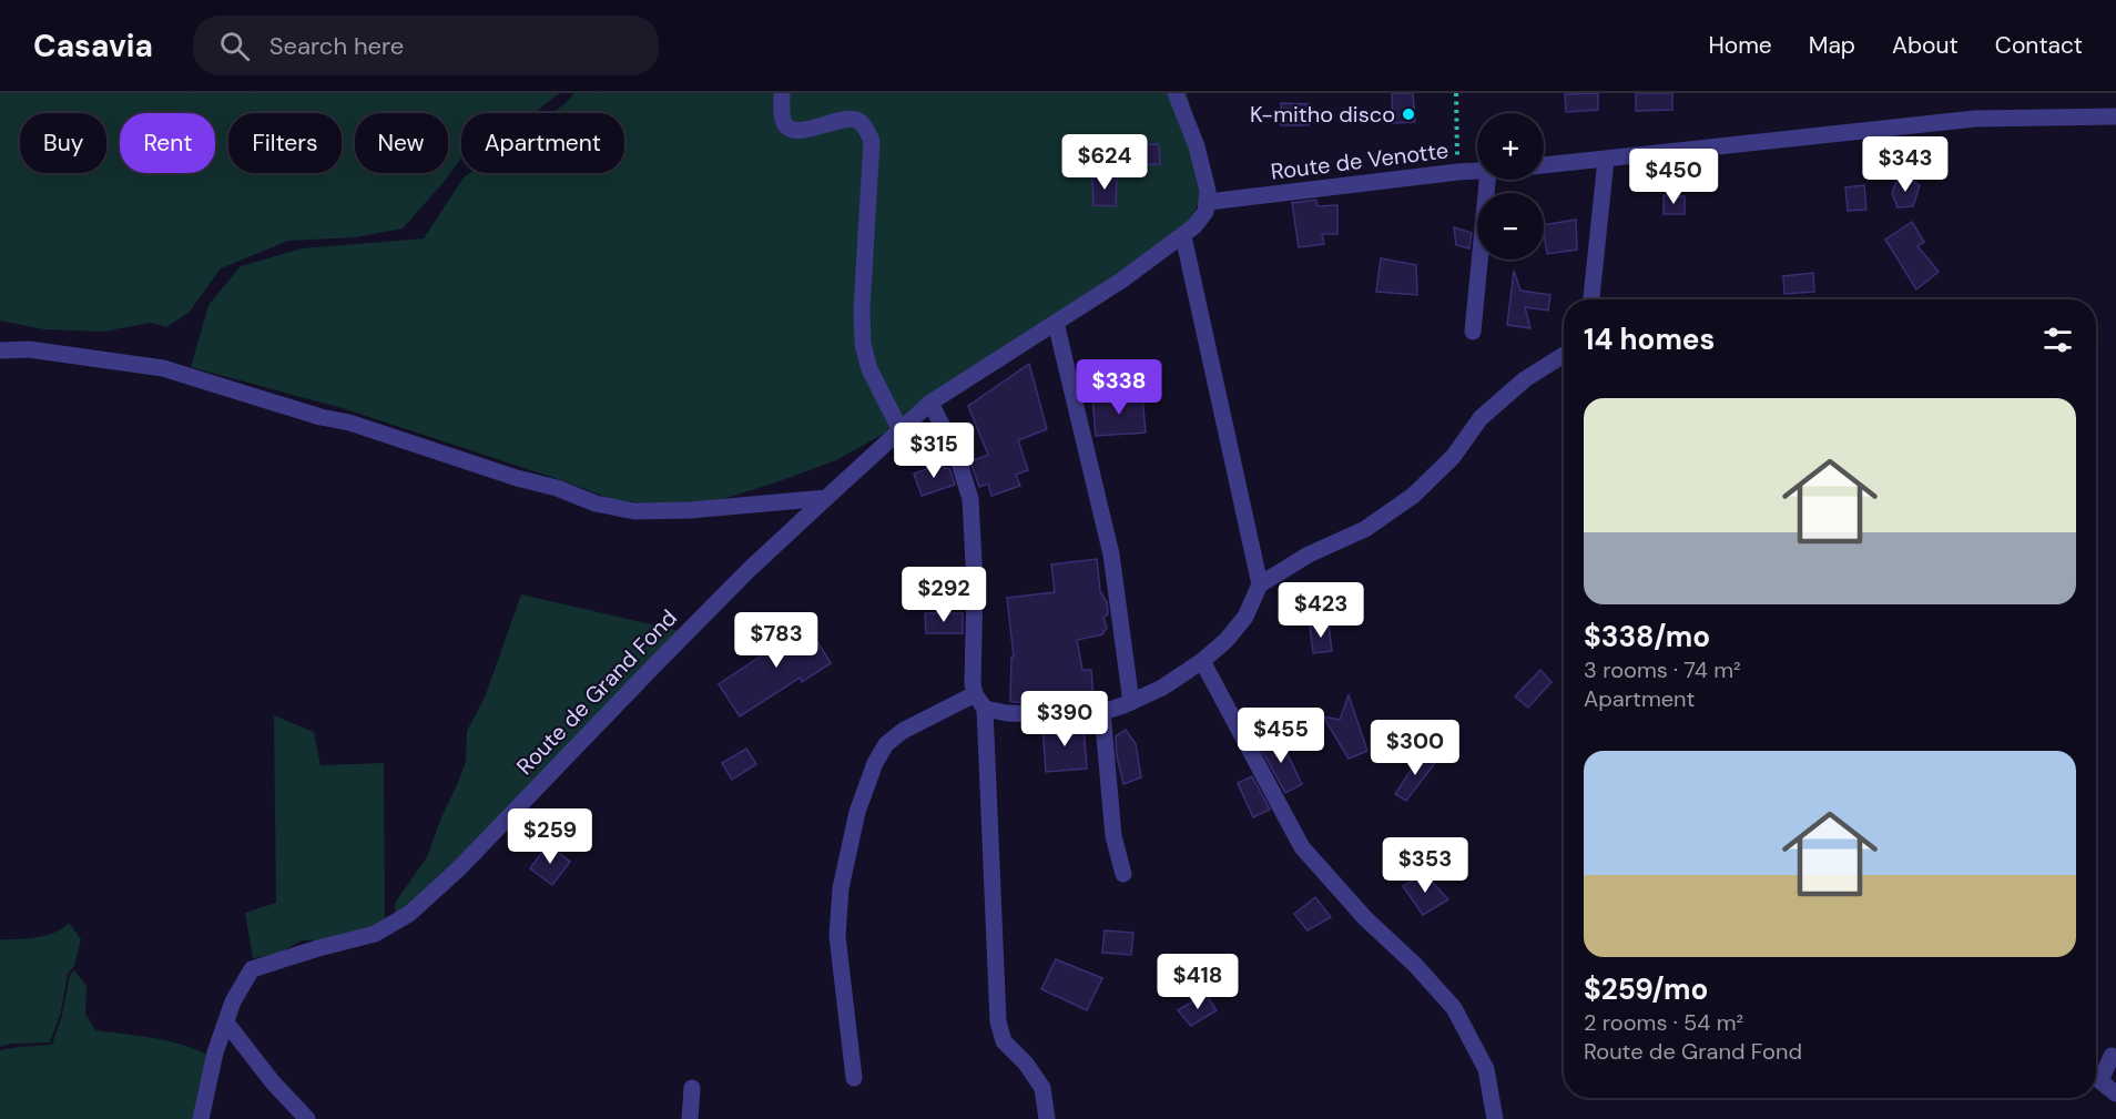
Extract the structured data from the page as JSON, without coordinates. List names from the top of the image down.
{
  "streets": {
    "street": ["Route de Venotte", "Route de Grand Fond"]
  },
  "crossings": [
    ["Route de Venotte", "Route de Grand Fond"]
  ],
  "places": ["K-mitho disco"],
  "page": {
    "header": "Casavia",
    "search": "Search here",
    "nav": [
      "Home",
      "Map",
      "About",
      "Contact"
    ],
    "map_buttons": ["+", "−"],
    "chip": [
      "Buy",
      "Rent",
      "Filters",
      "New",
      "Apartment"
    ],
    "price": [
      "$624",
      "$343",
      "$450",
      "$338",
      "$315",
      "$292",
      "$423",
      "$783",
      "$390",
      "$455",
      "$300",
      "$259",
      "$353",
      "$418"
    ],
    "heading": "14 homes",
    "list": [
      {
        "name": "$338/mo",
        "note": "3 rooms · 74 m² · Apartment"
      },
      {
        "name": "$259/mo",
        "note": "2 rooms · 54 m² · Route de Grand Fond"
      }
    ]
  }
}
